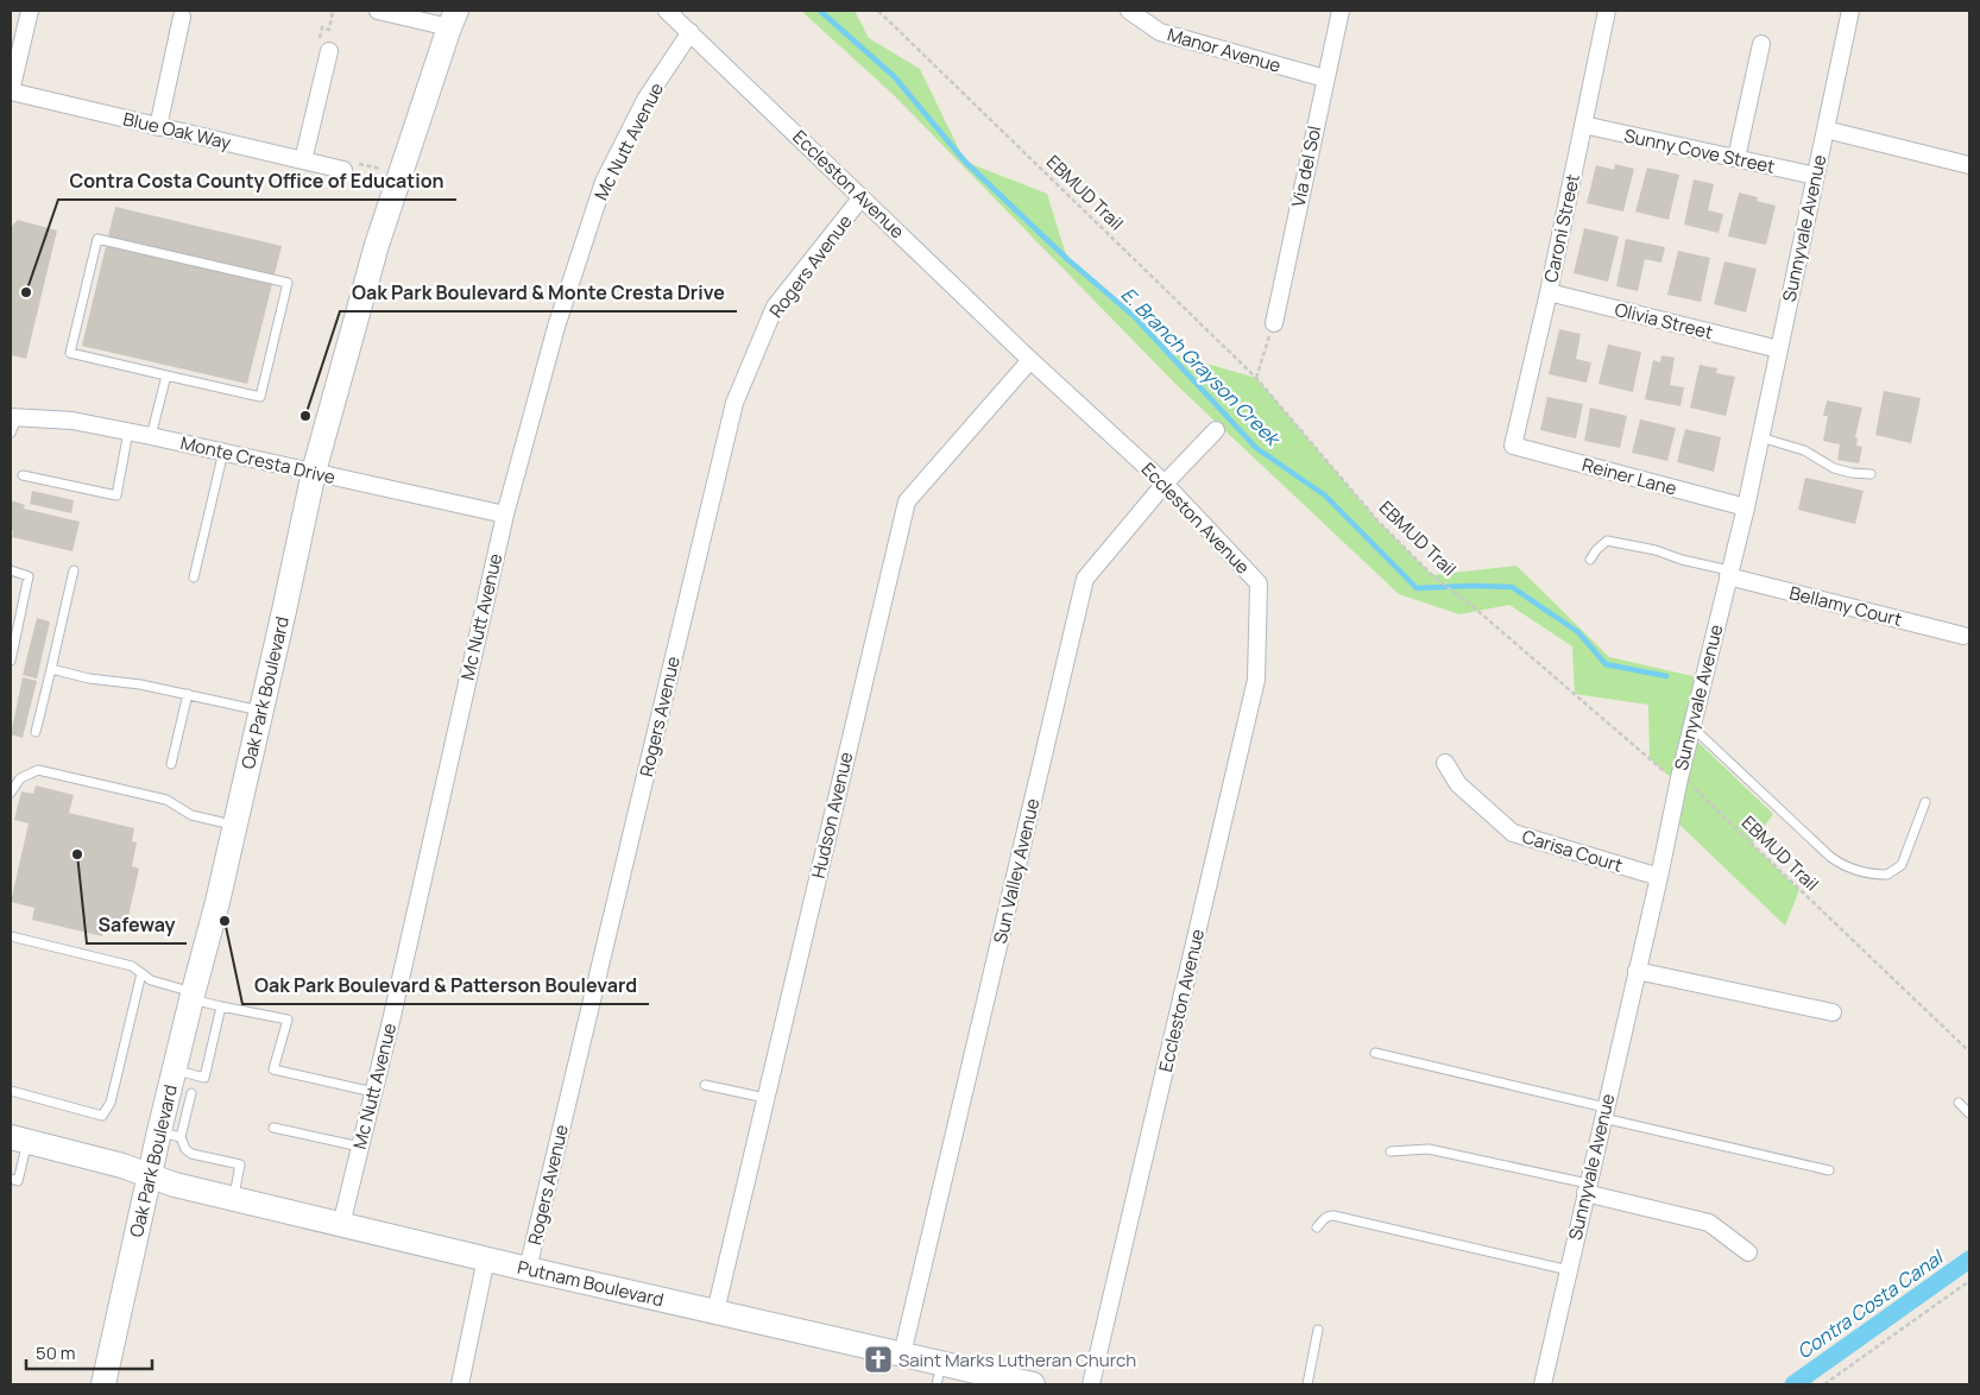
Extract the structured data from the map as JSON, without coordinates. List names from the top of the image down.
{
  "streets": {
    "street": [
      "Manor Avenue",
      "Blue Oak Way",
      "Mc Nutt Avenue",
      "Sunny Cove Street",
      "Via del Sol",
      "Eccleston Avenue",
      "Caroni Street",
      "Sunnyvale Avenue",
      "Rogers Avenue",
      "Olivia Street",
      "Monte Cresta Drive",
      "Reiner Lane",
      "Bellamy Court",
      "Oak Park Boulevard",
      "Hudson Avenue",
      "Carisa Court",
      "Sun Valley Avenue",
      "Putnam Boulevard"
    ],
    "path": ["EBMUD Trail"]
  },
  "crossings": [
    ["Manor Avenue", "Via del Sol"],
    ["Mc Nutt Avenue", "Eccleston Avenue"],
    ["Mc Nutt Avenue", "Monte Cresta Drive"],
    ["Mc Nutt Avenue", "Putnam Boulevard"],
    ["Sunny Cove Street", "Caroni Street"],
    ["Sunny Cove Street", "Sunnyvale Avenue"],
    ["Eccleston Avenue", "Rogers Avenue"],
    ["Eccleston Avenue", "Hudson Avenue"],
    ["Eccleston Avenue", "Sun Valley Avenue"],
    ["EBMUD Trail", "Sunnyvale Avenue"],
    ["Caroni Street", "Olivia Street"],
    ["Caroni Street", "Reiner Lane"],
    ["Sunnyvale Avenue", "Olivia Street"],
    ["Sunnyvale Avenue", "Reiner Lane"],
    ["Sunnyvale Avenue", "Bellamy Court"],
    ["Sunnyvale Avenue", "Carisa Court"],
    ["Rogers Avenue", "Putnam Boulevard"],
    ["Monte Cresta Drive", "Oak Park Boulevard"],
    ["Oak Park Boulevard", "Putnam Boulevard"],
    ["Hudson Avenue", "Putnam Boulevard"],
    ["Sun Valley Avenue", "Putnam Boulevard"]
  ],
  "water": ["E. Branch Grayson Creek", "Contra Costa Canal"],
  "places": {
    "other": [
      "Contra Costa County Office of Education",
      "Oak Park Boulevard & Monte Cresta Drive",
      "Safeway",
      "Oak Park Boulevard & Patterson Boulevard"
    ],
    "church": ["Saint Marks Lutheran Church"]
  },
  "scale_bar": "50 m"
}
